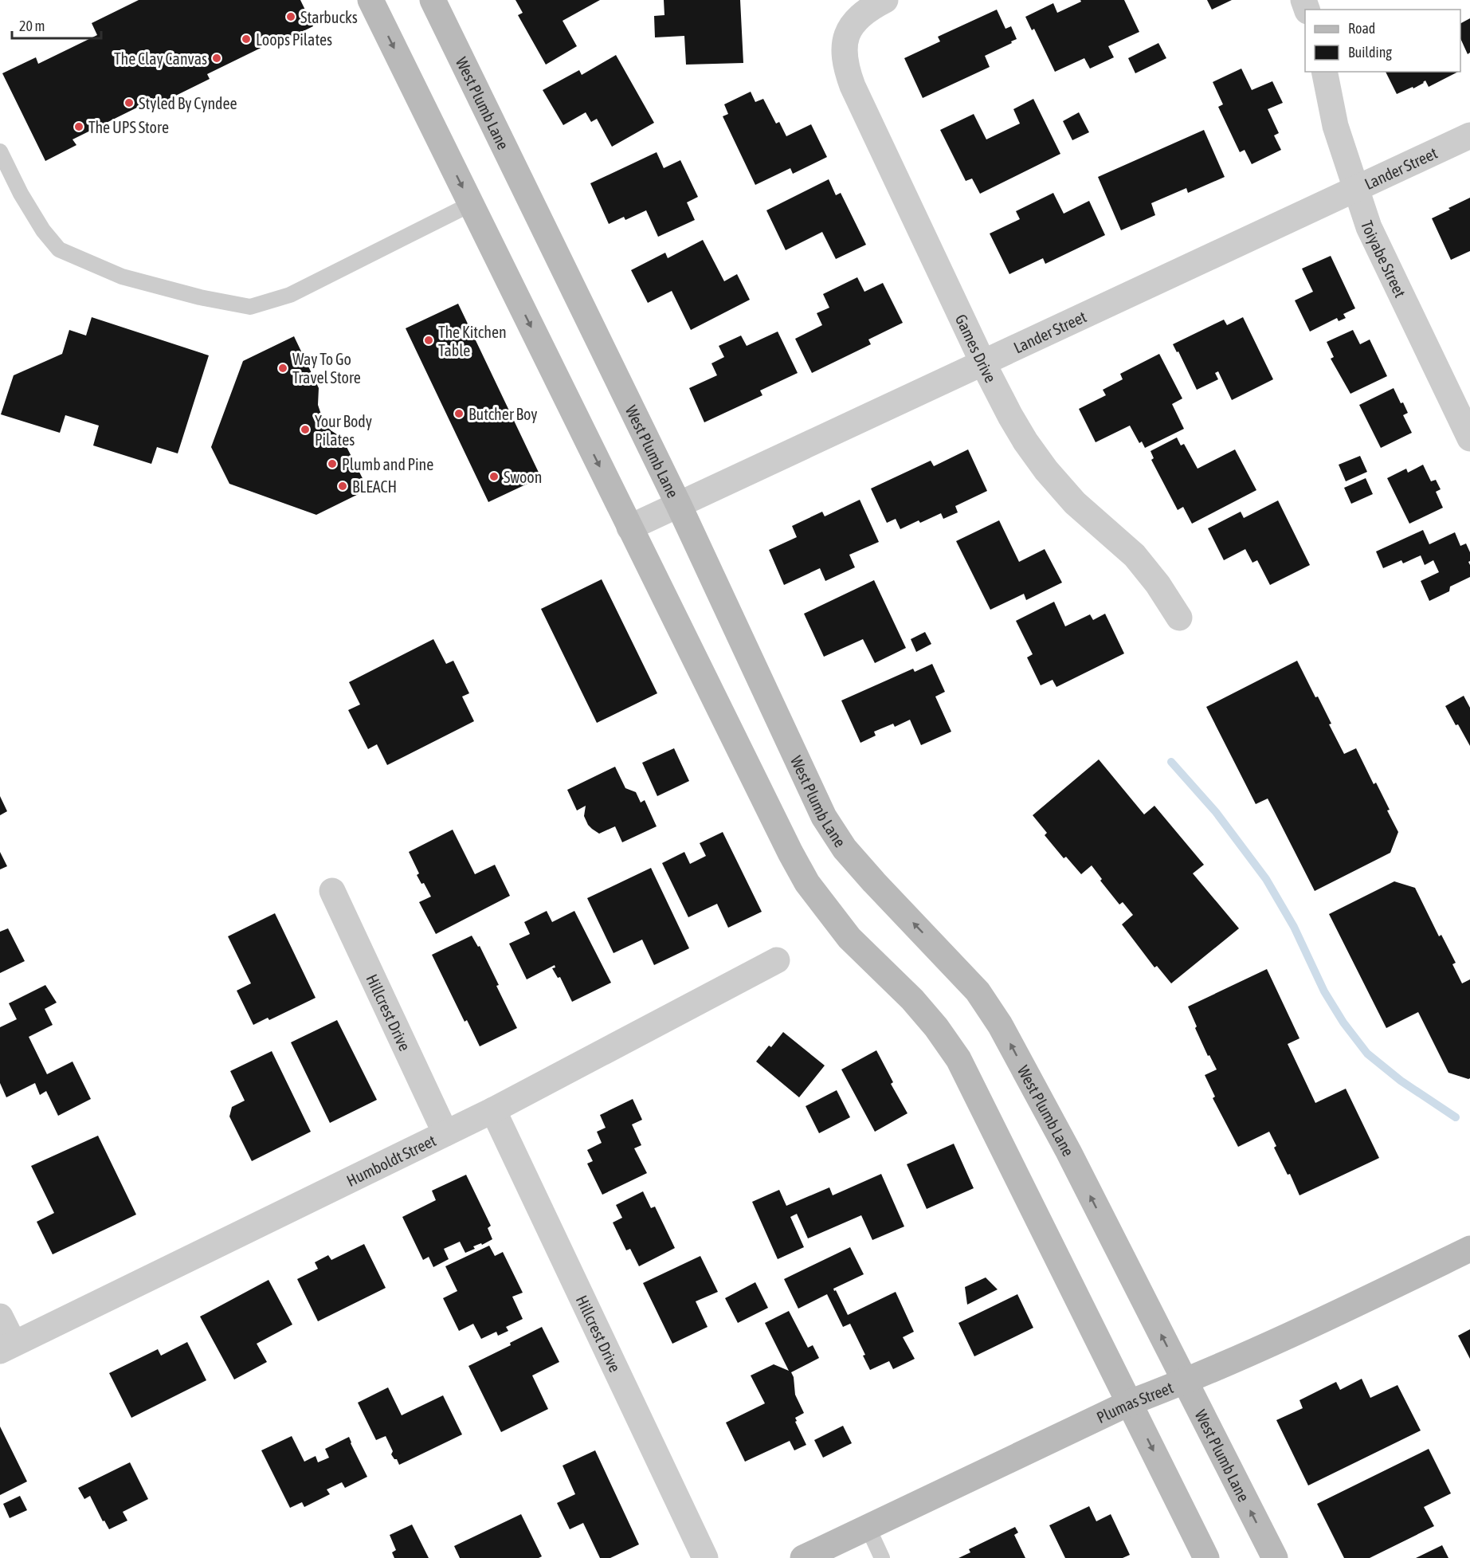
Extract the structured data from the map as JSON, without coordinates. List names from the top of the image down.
{
  "streets": {
    "main road": ["West Plumb Lane", "Plumas Street"],
    "street": [
      "Lander Street",
      "Toiyabe Street",
      "Games Drive",
      "Hillcrest Drive",
      "Humboldt Street"
    ]
  },
  "crossings": [
    ["West Plumb Lane", "Lander Street"],
    ["West Plumb Lane", "Plumas Street"],
    ["Lander Street", "Toiyabe Street"],
    ["Lander Street", "Games Drive"],
    ["Hillcrest Drive", "Humboldt Street"]
  ],
  "places": [
    "Starbucks",
    "Loops Pilates",
    "The Clay Canvas",
    "Styled By Cyndee",
    "The UPS Store",
    "The Kitchen Table",
    "Way To Go Travel Store",
    "Butcher Boy",
    "Your Body Pilates",
    "Plumb and Pine",
    "Swoon",
    "BLEACH"
  ],
  "legend": ["Road", "Building"],
  "scale_bar": "20 m"
}
